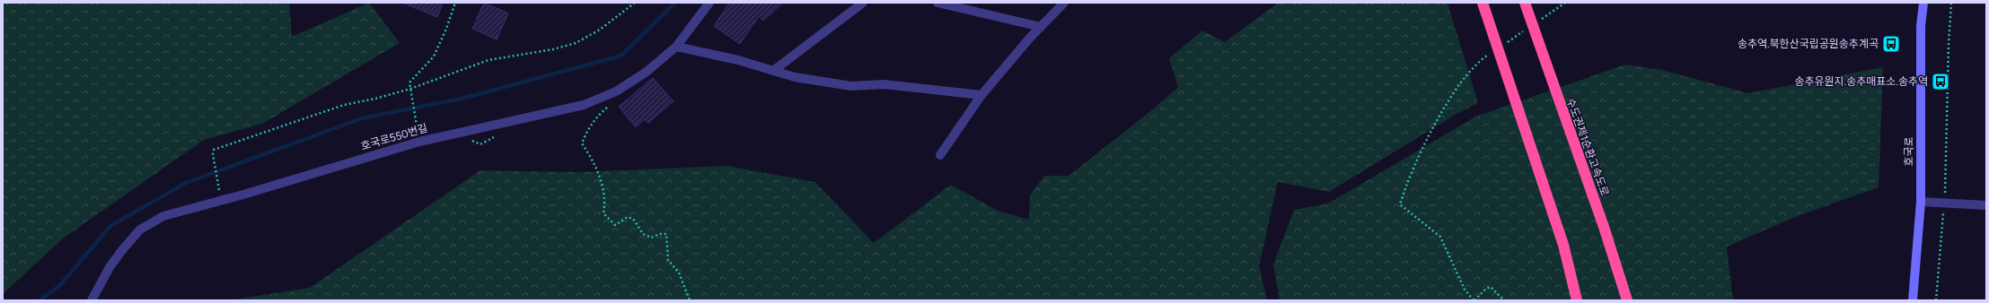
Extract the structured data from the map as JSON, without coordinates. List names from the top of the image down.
{
  "streets": {
    "highway": ["수도권제1순환고속도로"],
    "street": ["호국로550번길", "호국로"]
  },
  "places": {
    "bus stop": ["송추역.북한산국립공원송추계곡", "송추유원지.송추매표소.송추역"]
  }
}
